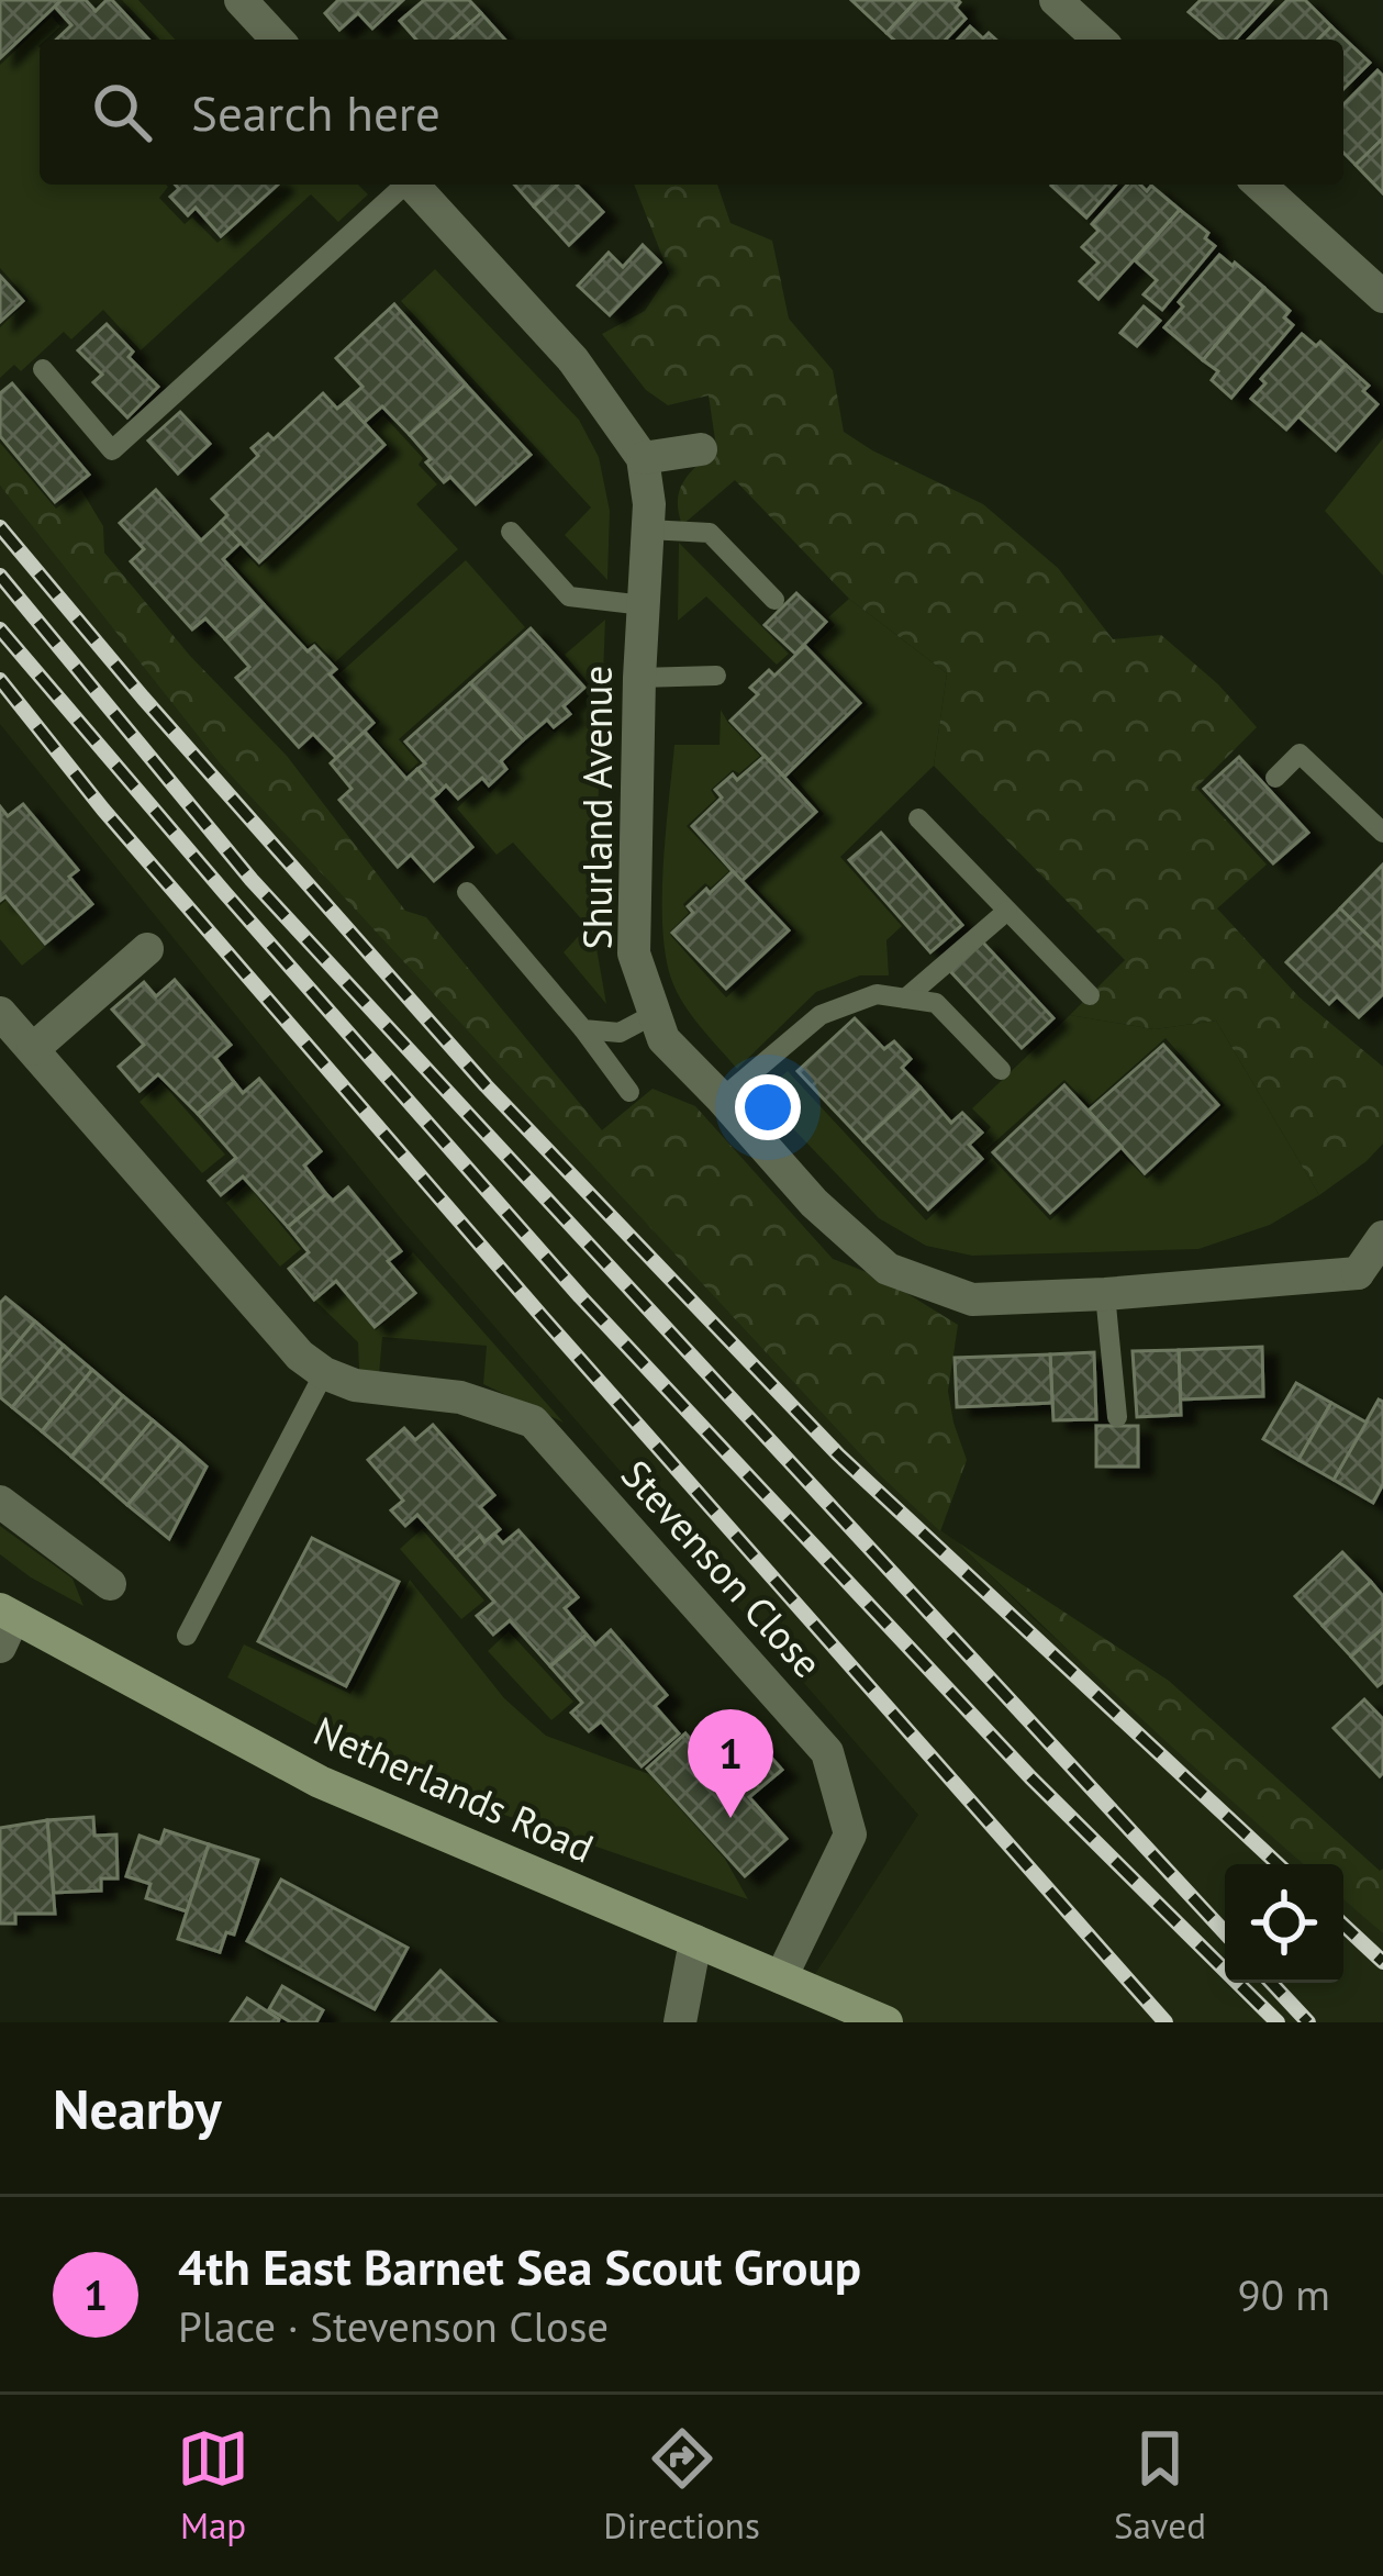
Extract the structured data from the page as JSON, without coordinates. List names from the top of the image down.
{
  "streets": {
    "street": ["Shurland Avenue", "Stevenson Close", "Netherlands Road"]
  },
  "crossings": [
    ["Stevenson Close", "Netherlands Road"]
  ],
  "page": {
    "search": "Search here",
    "pins": "1",
    "heading": "Nearby",
    "list": [
      {
        "mark": "1",
        "name": "4th East Barnet Sea Scout Group",
        "note": "Place · Stevenson Close",
        "value": "90 m"
      }
    ],
    "nav": ["Map", "Directions", "Saved"]
  }
}
